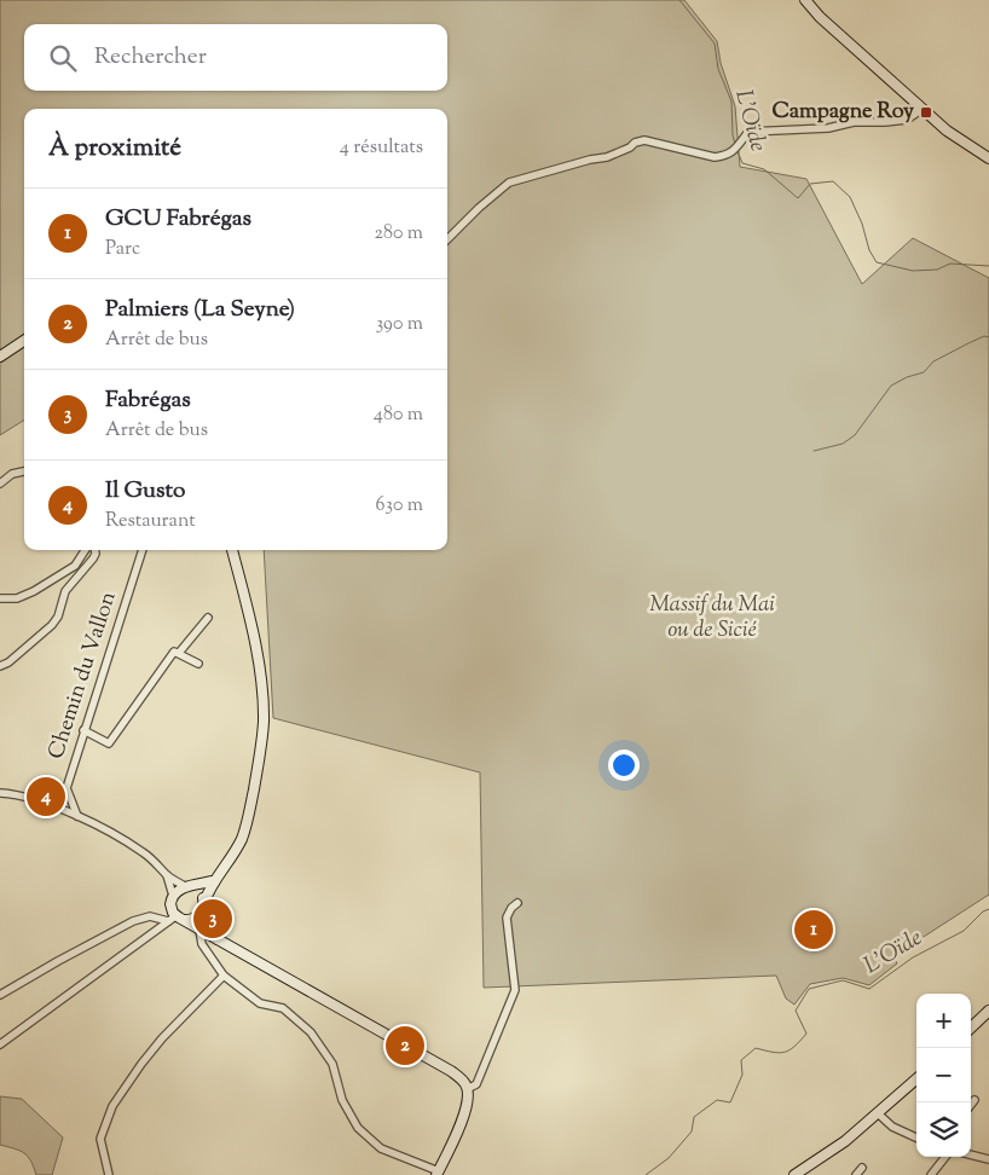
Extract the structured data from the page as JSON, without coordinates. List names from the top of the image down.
{
  "streets": {
    "street": ["Chemin du Vallon"]
  },
  "water": ["L'Oïde"],
  "parks": ["Massif du Mai ou de Sicié"],
  "places": {
    "transit": ["Campagne Roy"]
  },
  "page": {
    "search": "Rechercher",
    "heading": ["À proximité", "4 résultats"],
    "list": [
      {
        "mark": "1",
        "name": "GCU Fabrégas",
        "note": "Parc",
        "value": "280 m"
      },
      {
        "mark": "2",
        "name": "Palmiers (La Seyne)",
        "note": "Arrêt de bus",
        "value": "390 m"
      },
      {
        "mark": "3",
        "name": "Fabrégas",
        "note": "Arrêt de bus",
        "value": "480 m"
      },
      {
        "mark": "4",
        "name": "Il Gusto",
        "note": "Restaurant",
        "value": "630 m"
      }
    ],
    "pins": [
      "4",
      "3",
      "1",
      "2"
    ],
    "map_buttons": ["+", "−"]
  }
}
